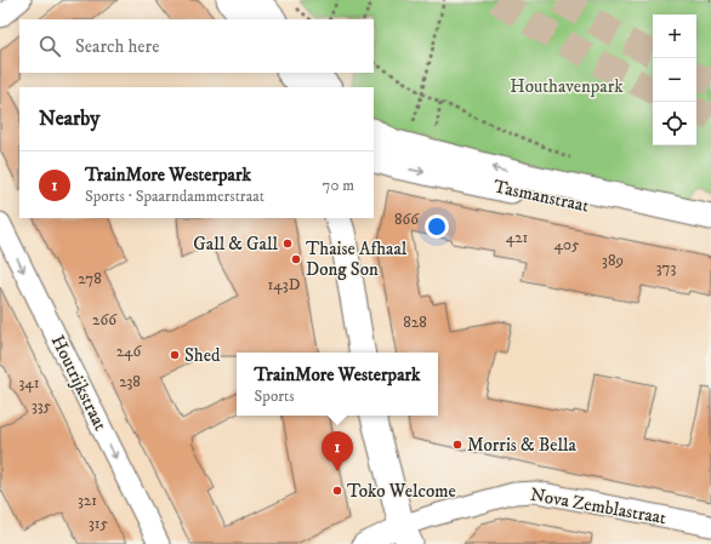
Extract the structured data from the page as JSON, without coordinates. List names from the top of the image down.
{
  "streets": {
    "street": ["Tasmanstraat", "Houtrijkstraat", "Nova Zemblastraat"]
  },
  "one_way": ["Houtrijkstraat"],
  "parks": ["Houthavenpark"],
  "places": [
    "Gall & Gall",
    "Thaise Afhaal Dong Son",
    "Shed",
    "Morris & Bella",
    "Toko Welcome"
  ],
  "house_numbers": [
    "866",
    "421",
    "405",
    "389",
    "373",
    "278",
    "143D",
    "266",
    "828",
    "246",
    "238",
    "341",
    "335",
    "321",
    "315"
  ],
  "page": {
    "map_buttons": ["+", "−"],
    "search": "Search here",
    "heading": "Nearby",
    "list": [
      {
        "mark": "1",
        "name": "TrainMore Westerpark",
        "note": "Sports · Spaarndammerstraat",
        "value": "70 m"
      }
    ],
    "popup": ["TrainMore Westerpark", "Sports"],
    "pins": "1"
  }
}
